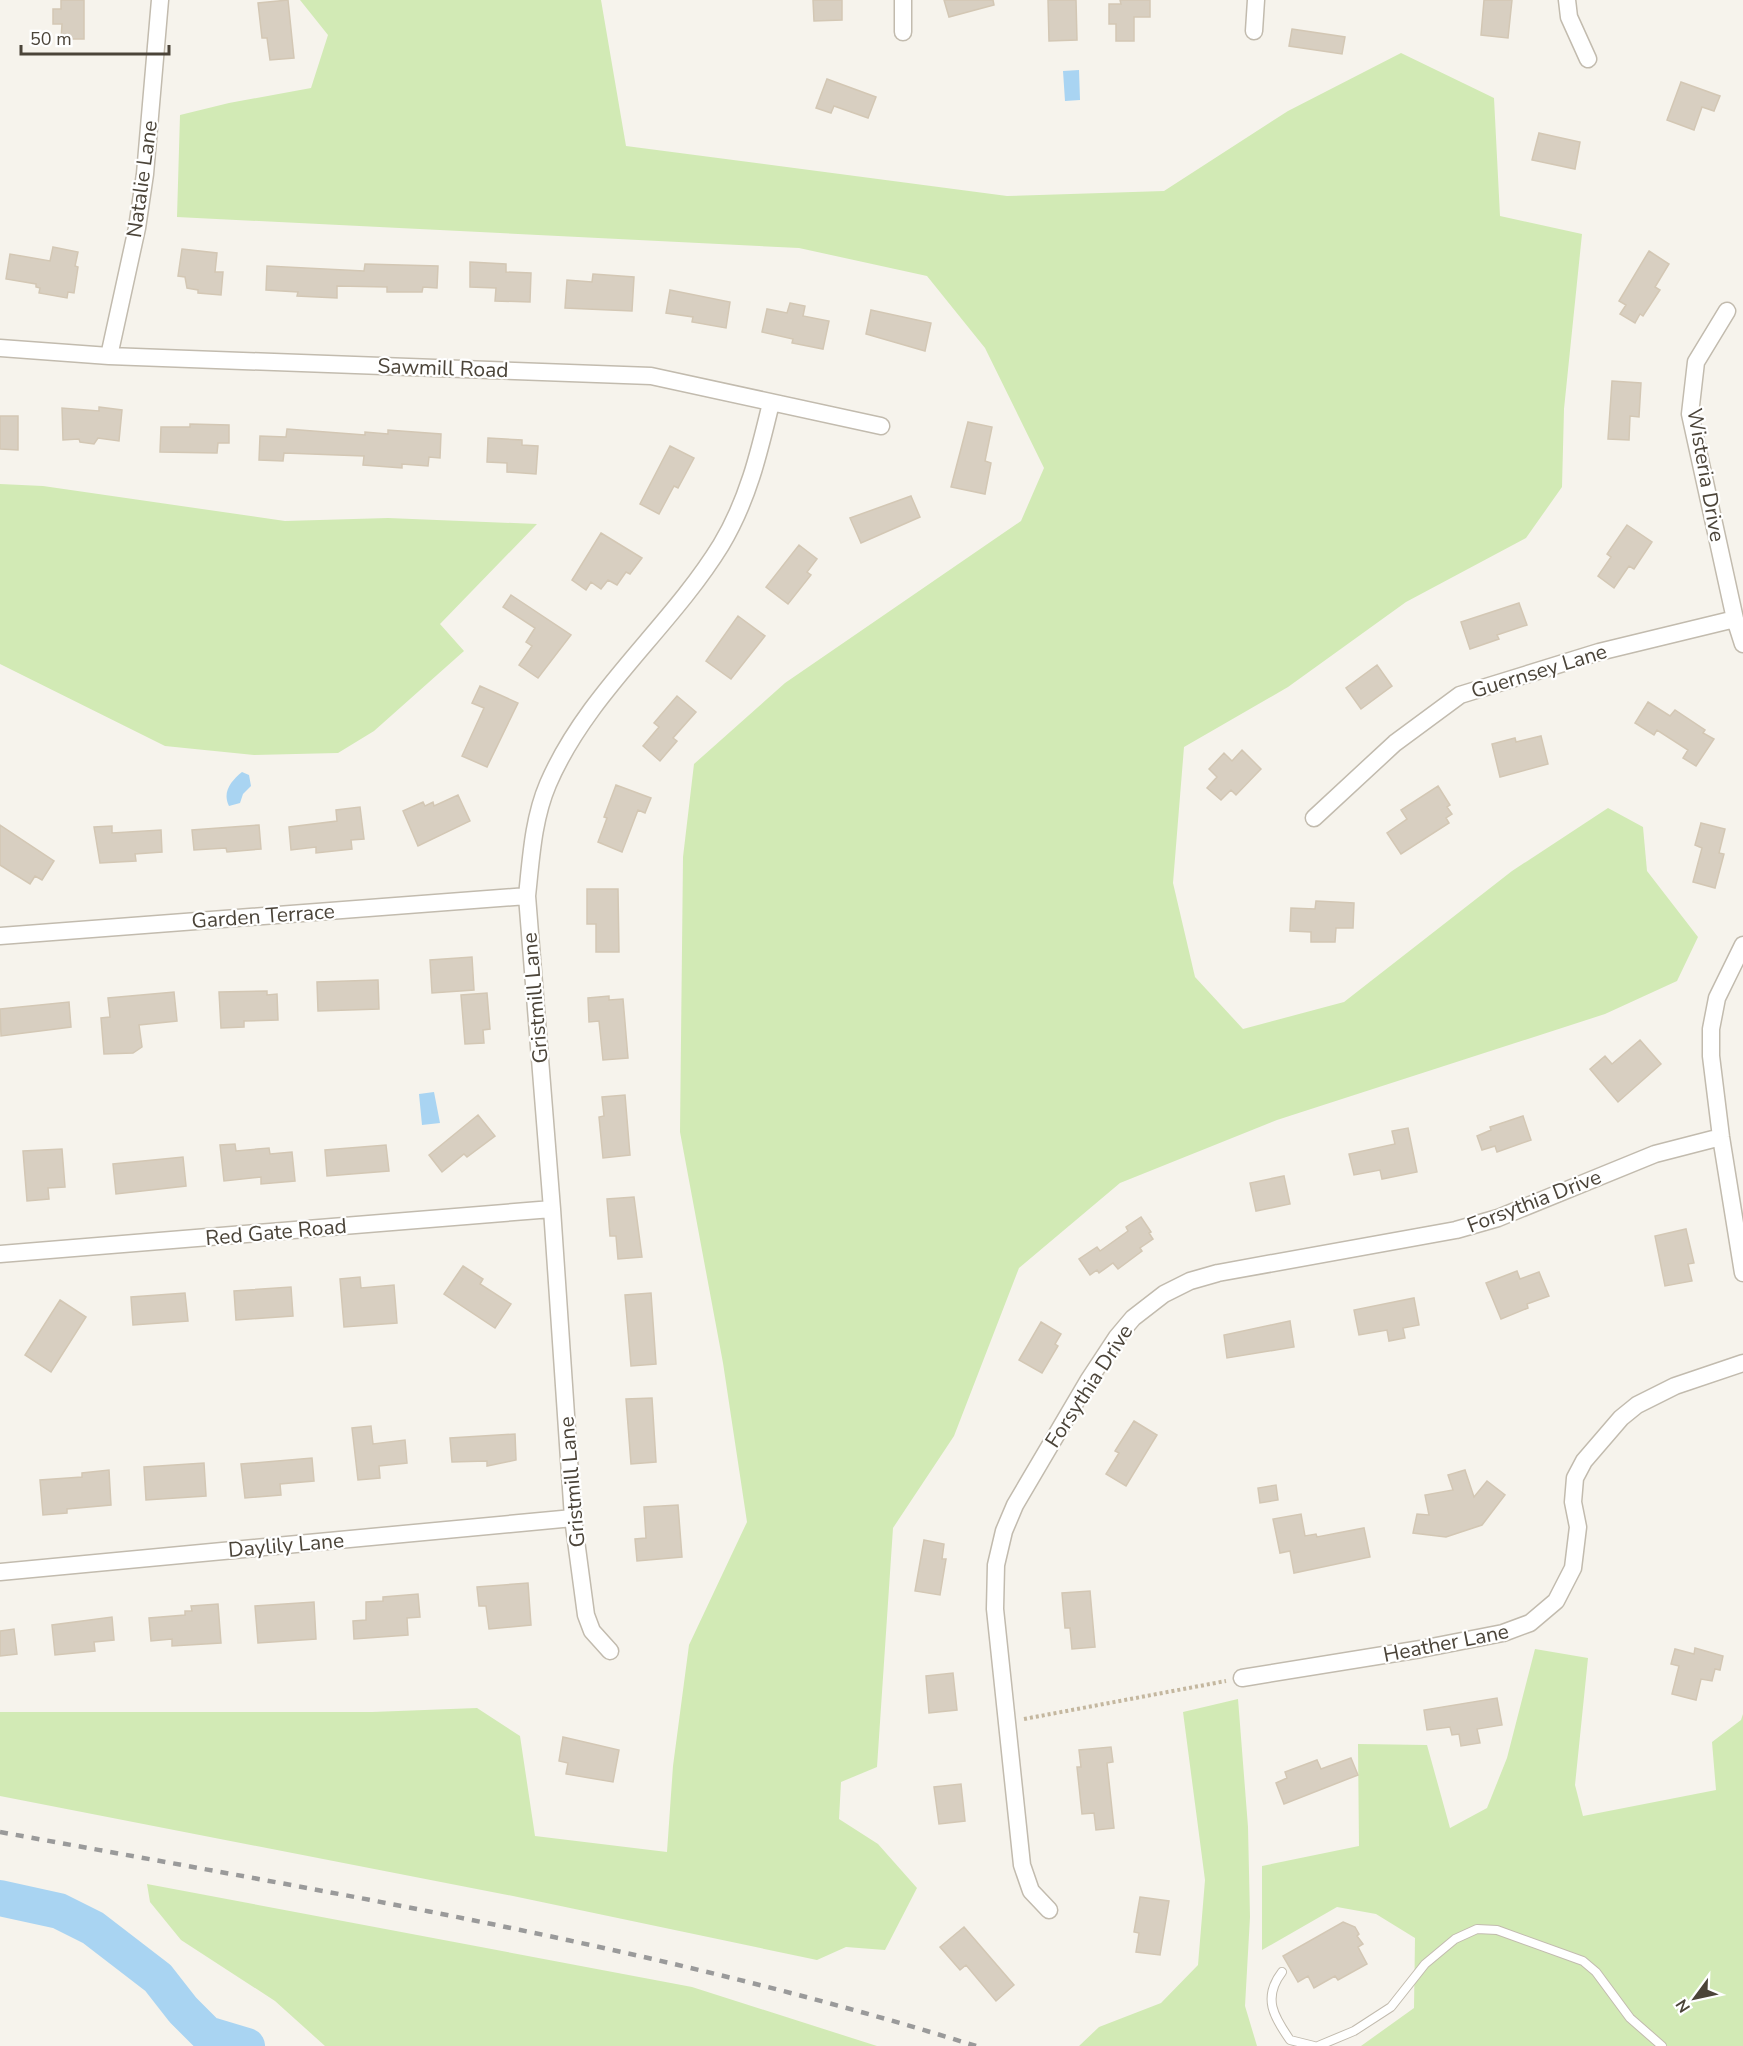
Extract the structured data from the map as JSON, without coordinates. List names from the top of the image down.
{
  "streets": {
    "street": [
      "Natalie Lane",
      "Sawmill Road",
      "Wisteria Drive",
      "Guernsey Lane",
      "Garden Terrace",
      "Gristmill Lane",
      "Forsythia Drive",
      "Red Gate Road",
      "Daylily Lane",
      "Heather Lane"
    ]
  },
  "crossings": [
    ["Natalie Lane", "Sawmill Road"],
    ["Sawmill Road", "Gristmill Lane"],
    ["Wisteria Drive", "Guernsey Lane"],
    ["Garden Terrace", "Gristmill Lane"],
    ["Gristmill Lane", "Red Gate Road"],
    ["Gristmill Lane", "Daylily Lane"]
  ],
  "scale_bar": "50 m",
  "north": "bottom left"
}
